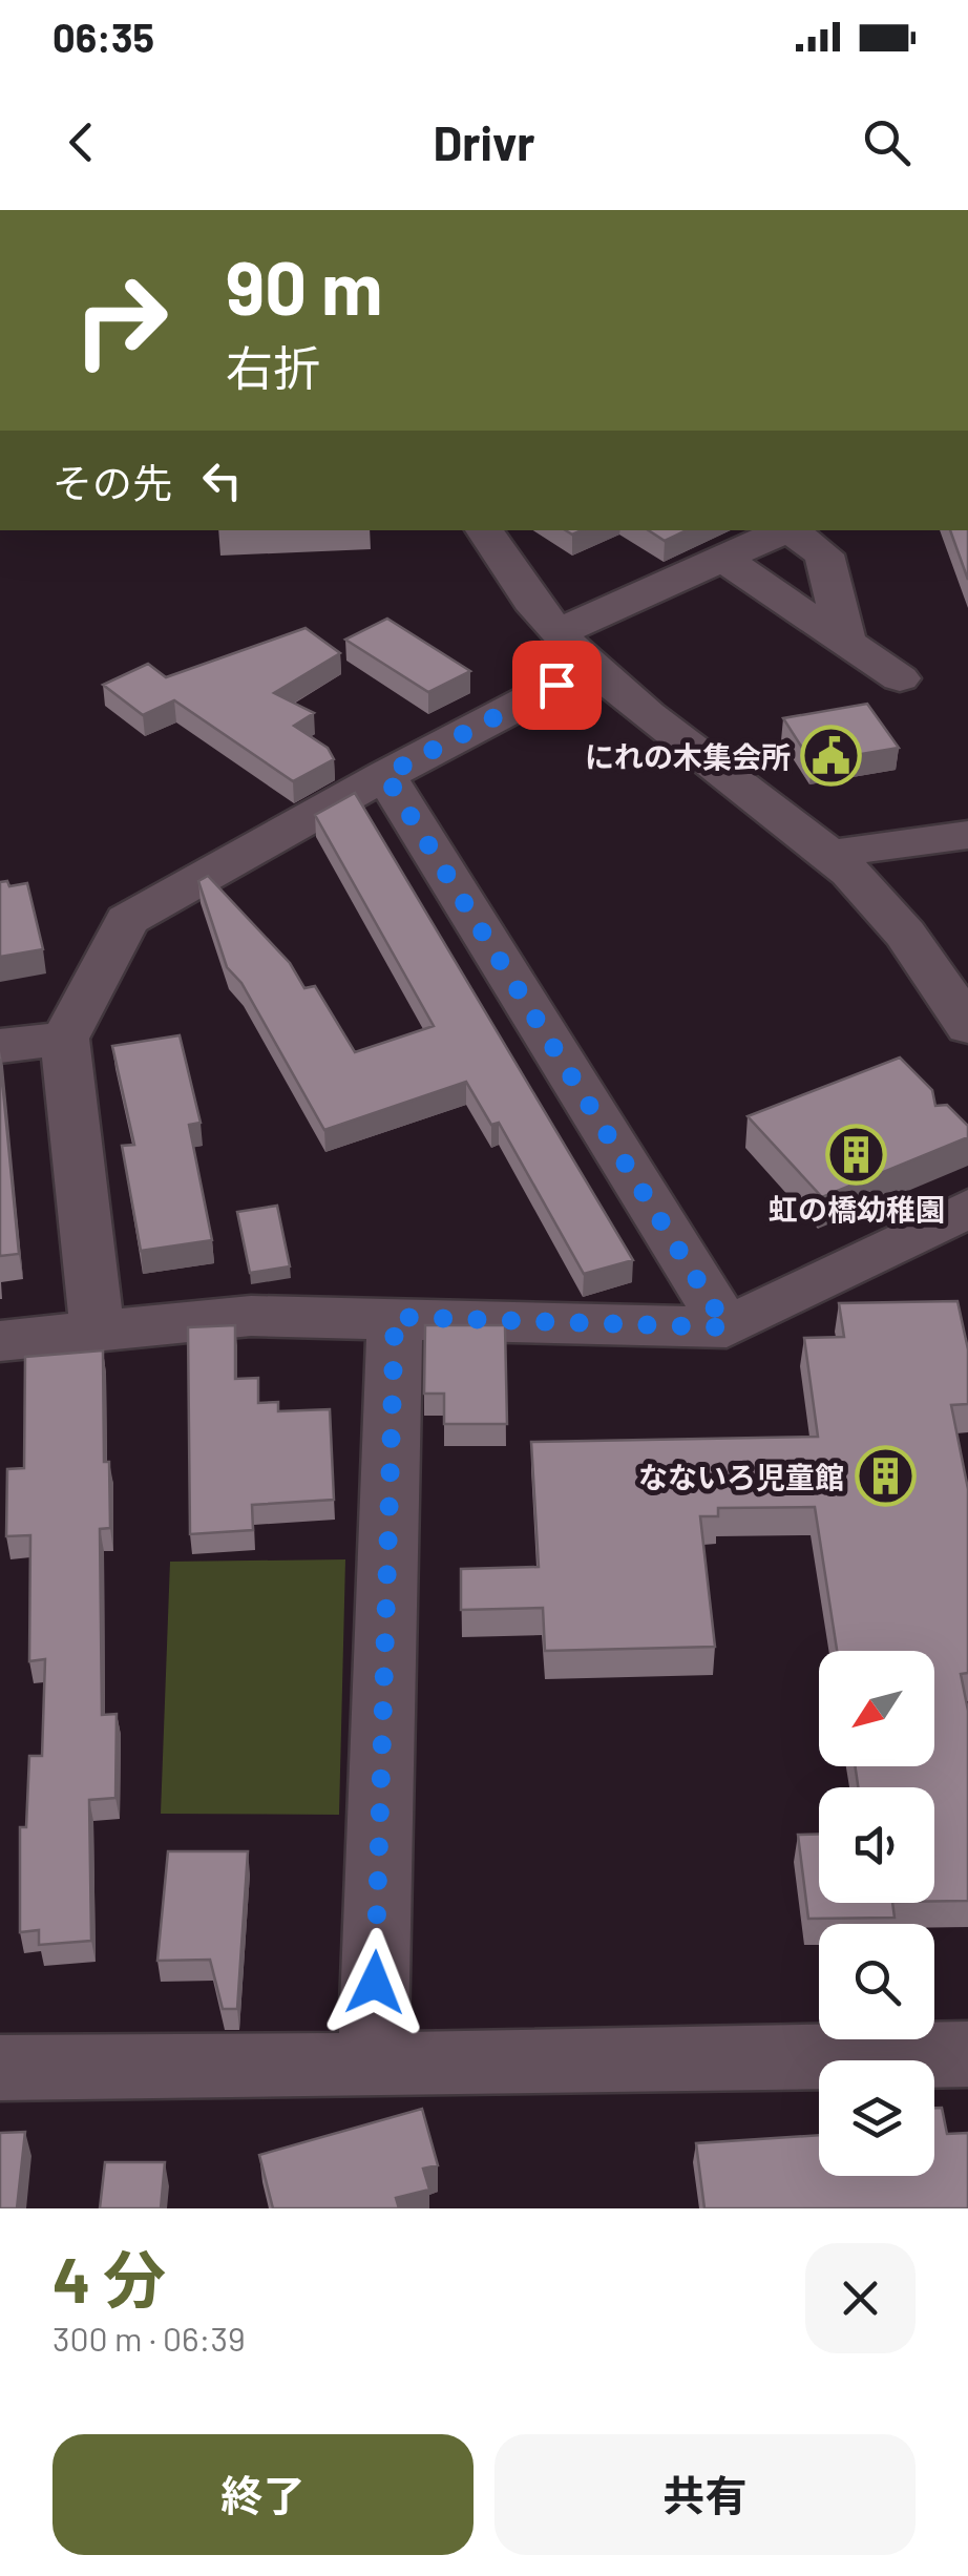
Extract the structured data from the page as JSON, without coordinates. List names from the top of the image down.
{
  "places": {
    "public building": ["にれの木集会所"],
    "building": ["虹の橋幼稚園", "なないろ児童館"]
  },
  "north": "bottom left",
  "page": {
    "status": "06:35",
    "header": "Drivr",
    "turn": ["90 m", "右折"],
    "then": "その先",
    "heading": ["4 分", "300 m · 06:39"],
    "buttons": ["終了", "共有"]
  }
}
